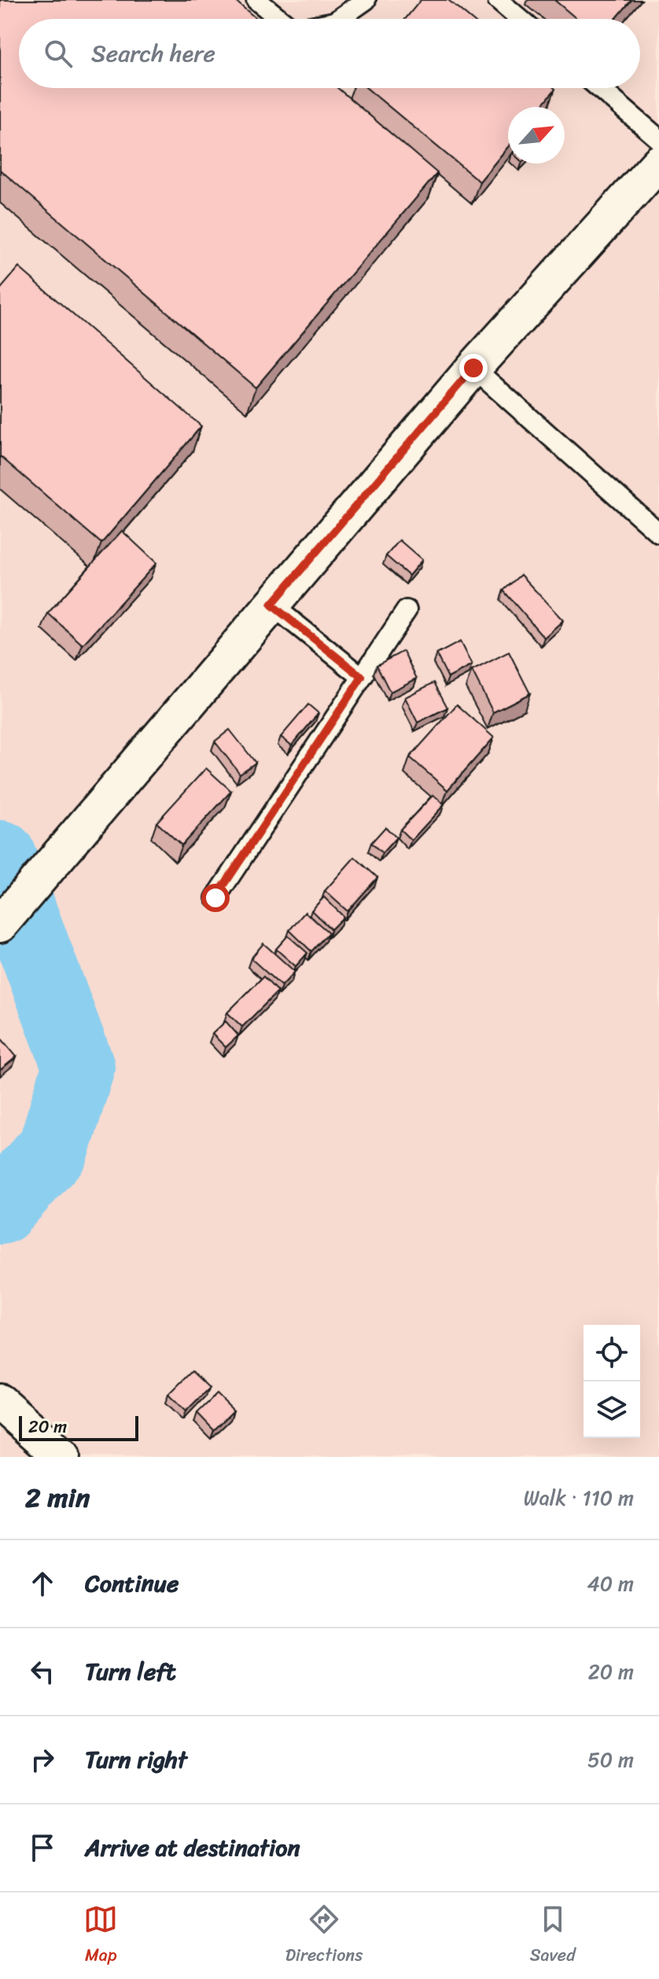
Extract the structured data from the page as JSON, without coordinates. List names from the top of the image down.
{
  "scale_bar": "20 m",
  "north": "top right",
  "page": {
    "search": "Search here",
    "scale": "20 m",
    "heading": ["2 min", "Walk · 110 m"],
    "list": [
      ["Continue", "40 m"],
      ["Turn left", "20 m"],
      ["Turn right", "50 m"],
      "Arrive at destination"
    ],
    "nav": ["Map", "Directions", "Saved"]
  }
}
